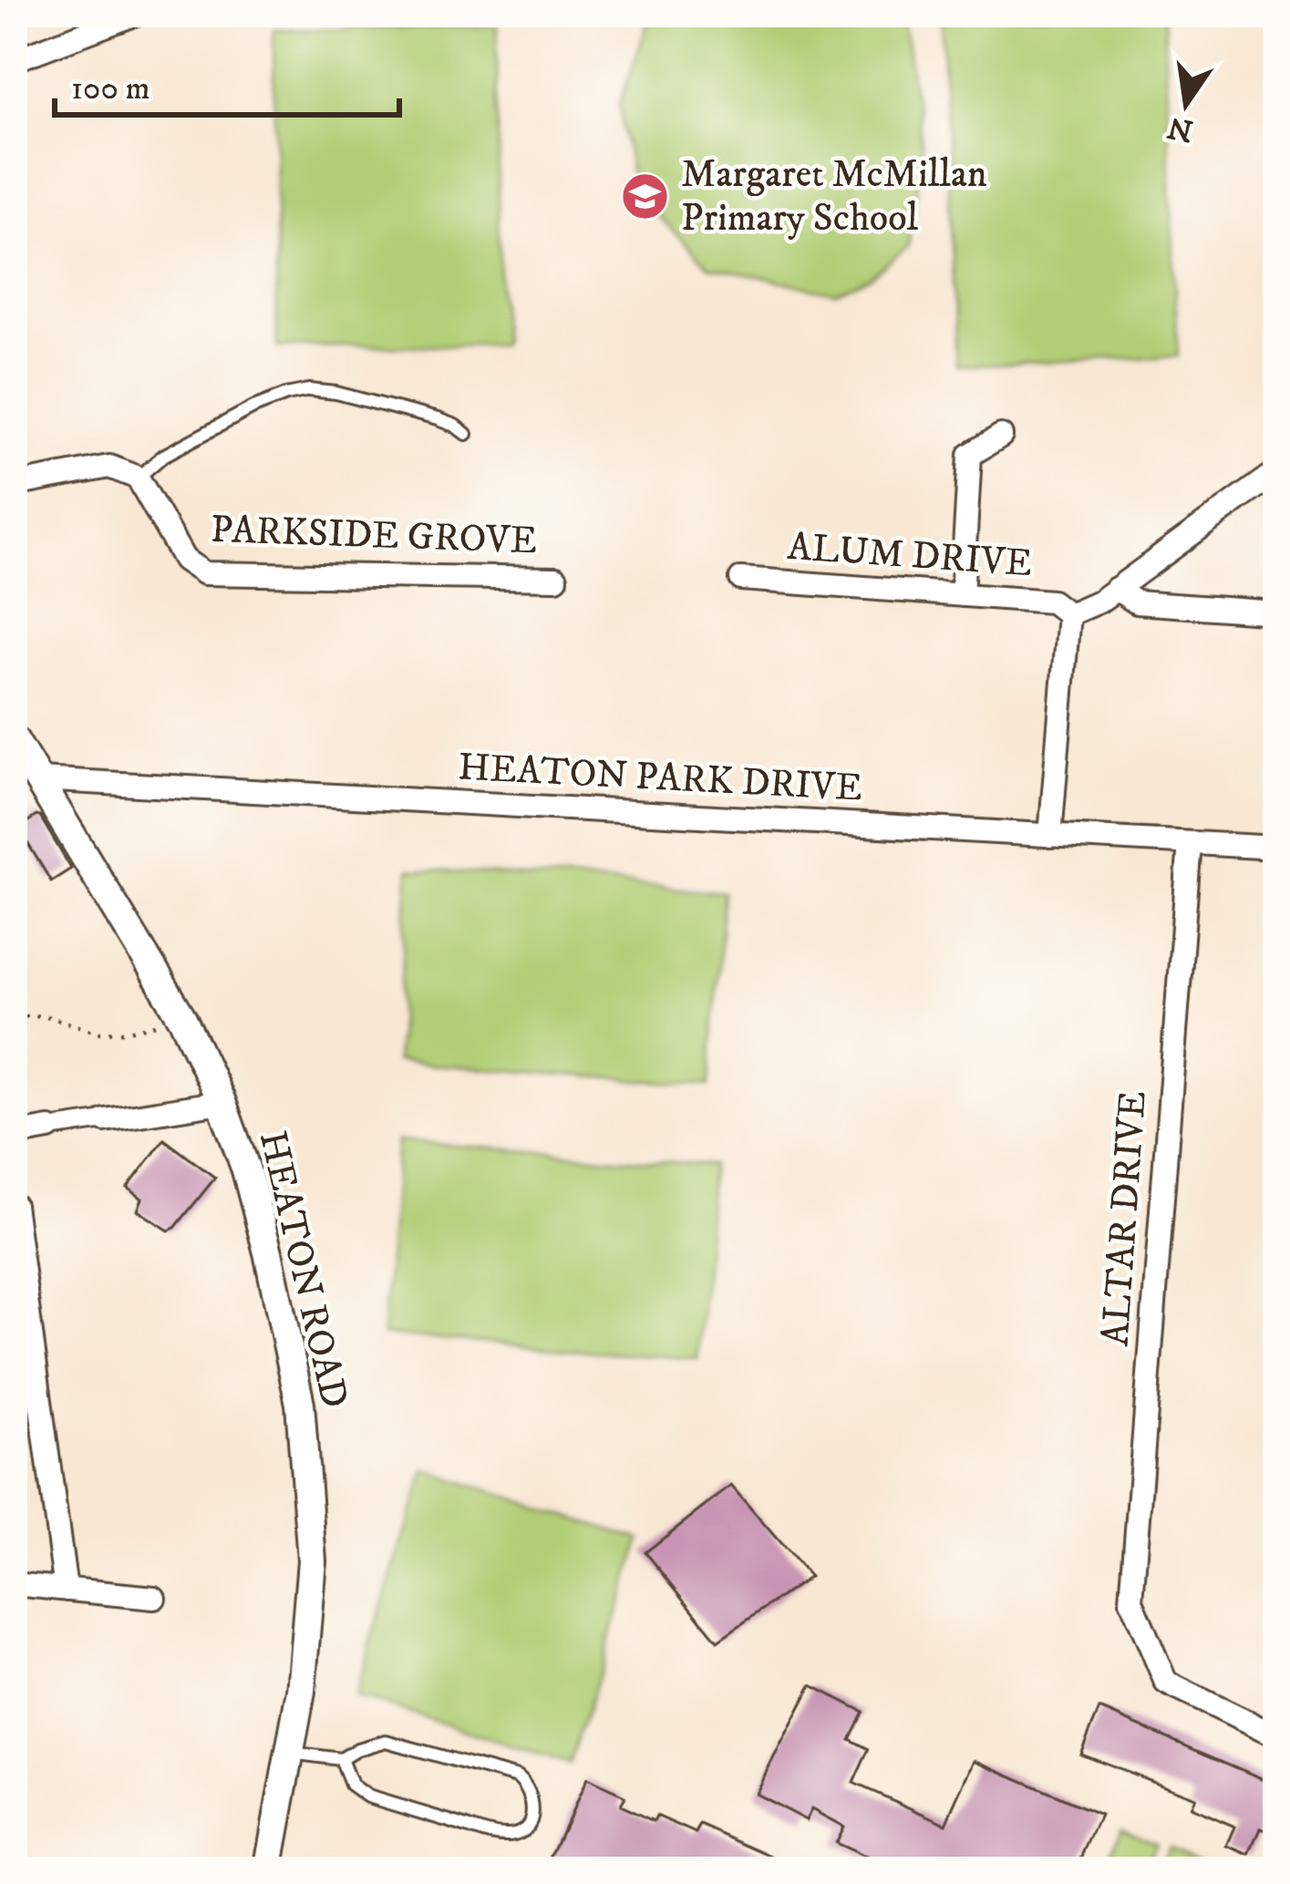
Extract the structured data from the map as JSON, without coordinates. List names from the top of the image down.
{
  "streets": {
    "street": [
      "PARKSIDE GROVE",
      "ALUM DRIVE",
      "HEATON PARK DRIVE",
      "ALTAR DRIVE",
      "HEATON ROAD"
    ]
  },
  "crossings": [
    ["HEATON PARK DRIVE", "ALTAR DRIVE"],
    ["HEATON PARK DRIVE", "HEATON ROAD"]
  ],
  "places": {
    "school or university": ["Margaret McMillan Primary School"]
  },
  "scale_bar": "100 m",
  "north": "bottom"
}
